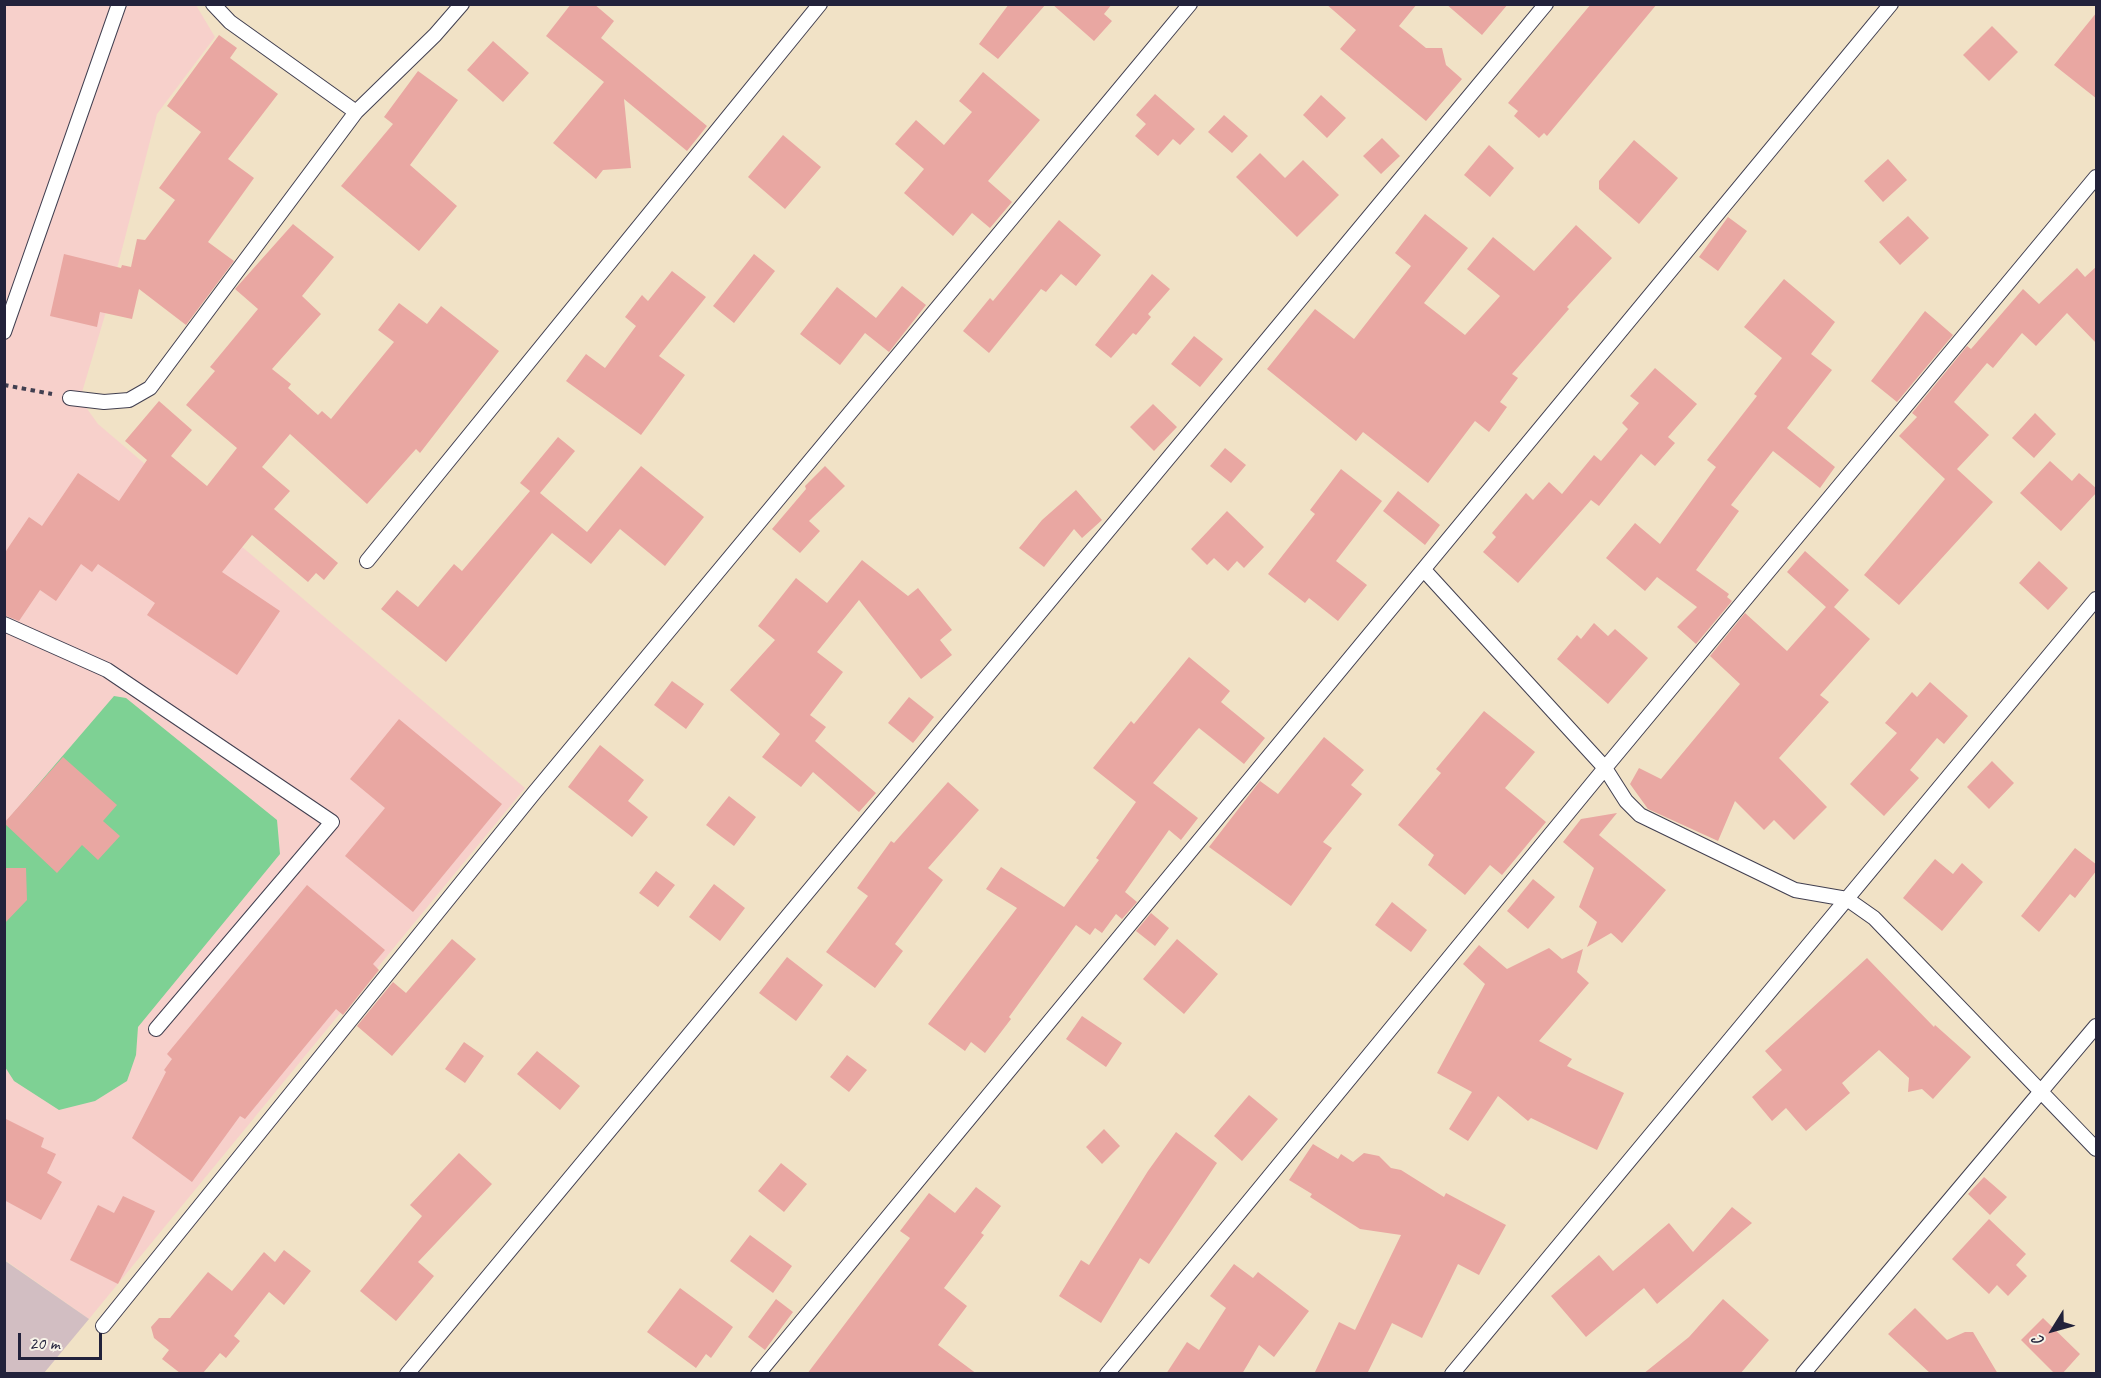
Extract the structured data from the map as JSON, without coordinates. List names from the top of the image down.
{
  "scale_bar": "20 m",
  "north": "bottom left"
}
